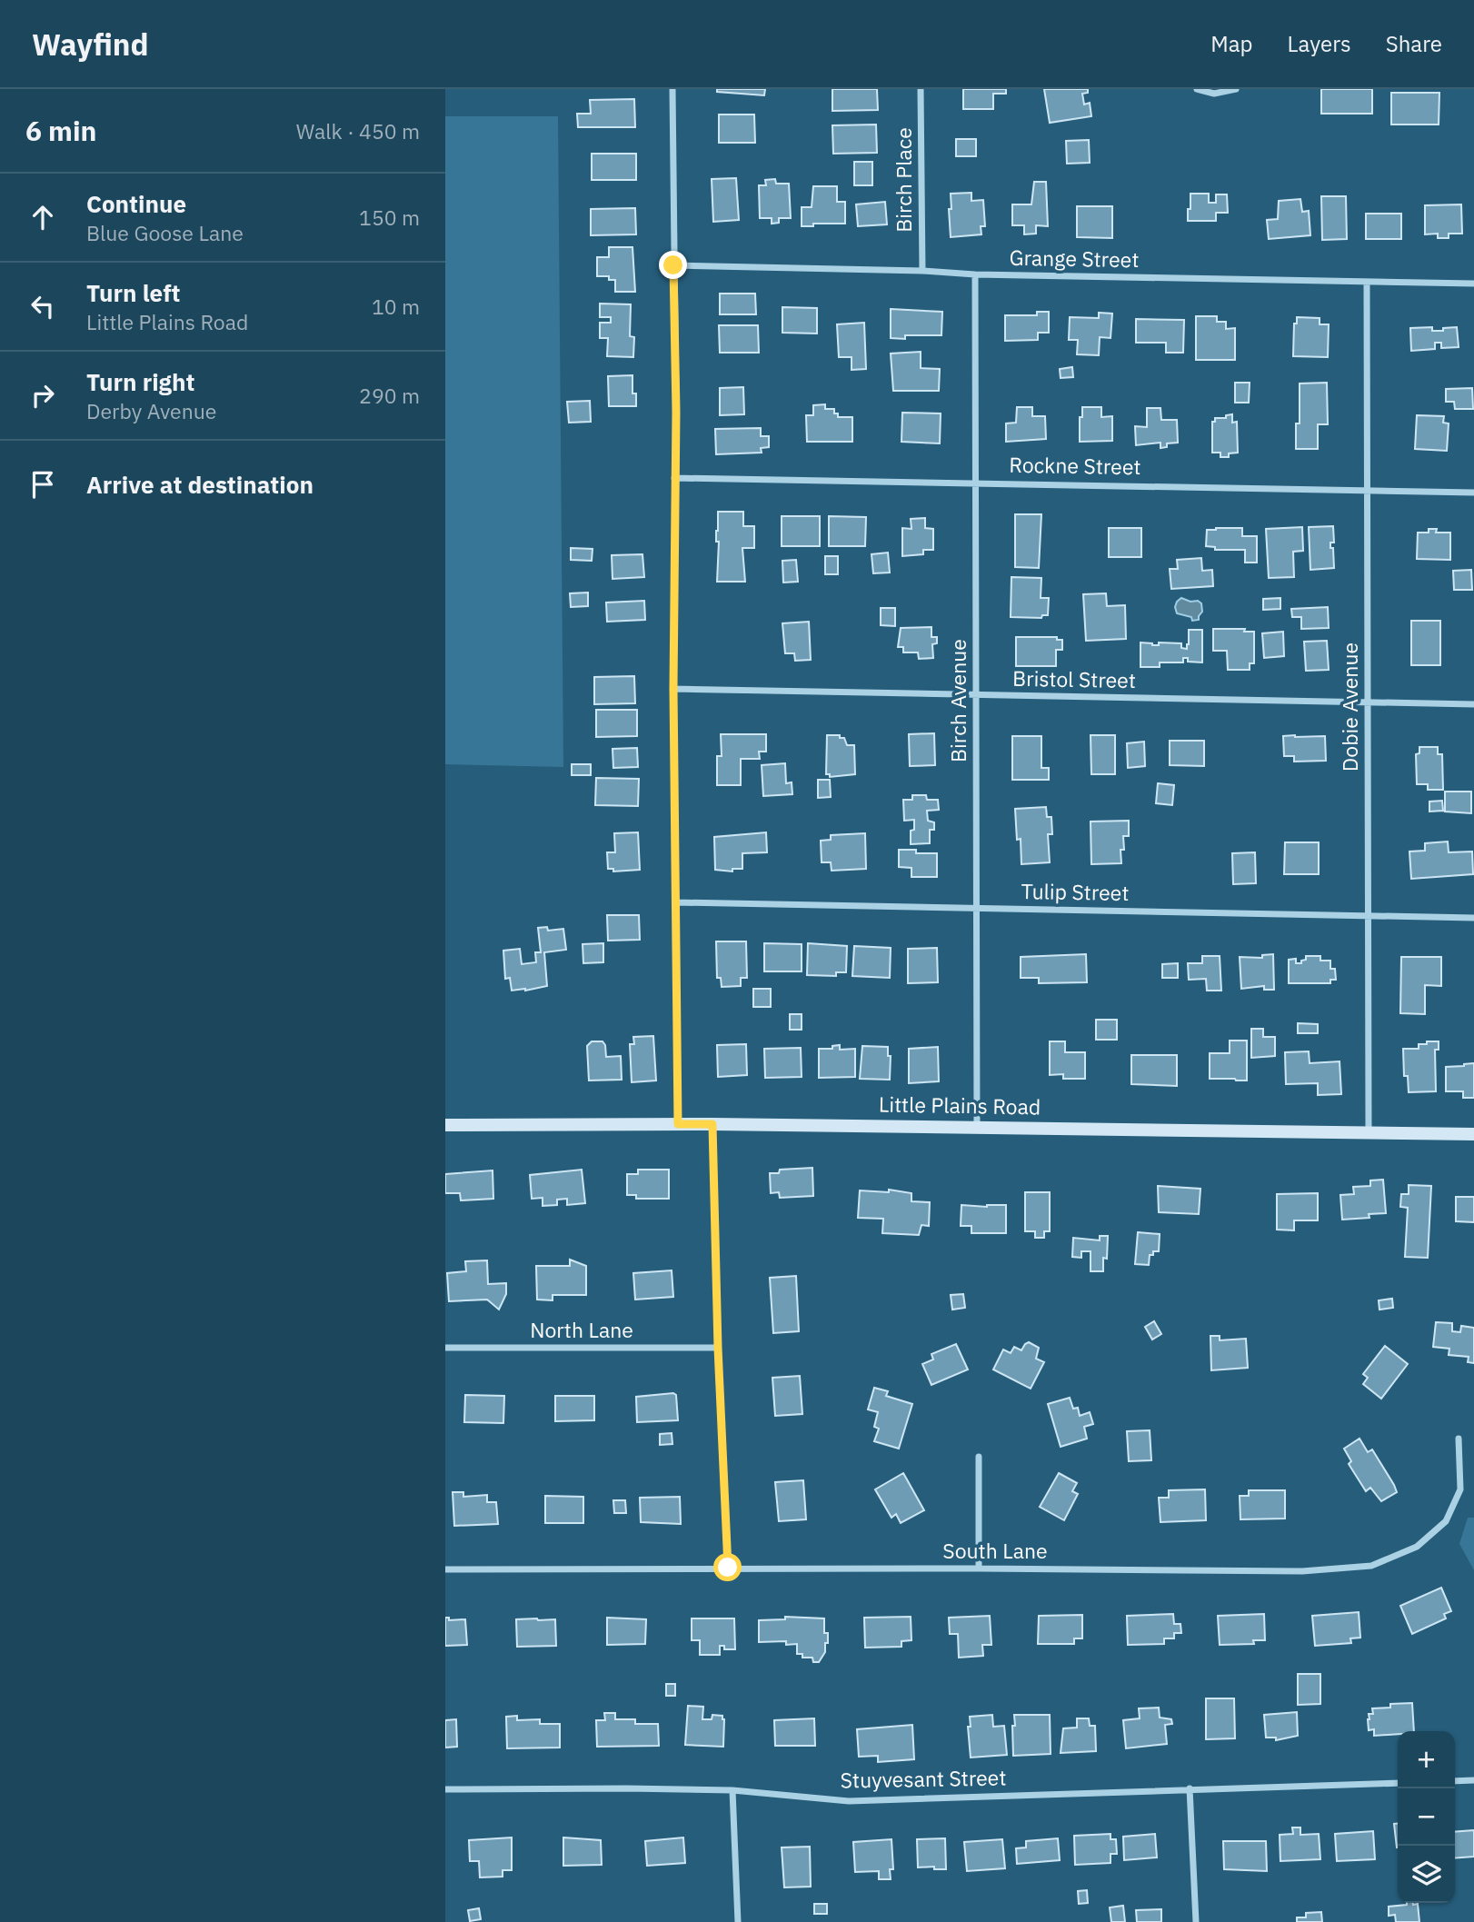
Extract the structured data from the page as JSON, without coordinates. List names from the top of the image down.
{
  "streets": {
    "street": [
      "Birch Place",
      "Grange Street",
      "Rockne Street",
      "Bristol Street",
      "Birch Avenue",
      "Dobie Avenue",
      "Tulip Street",
      "Little Plains Road",
      "North Lane",
      "South Lane",
      "Stuyvesant Street"
    ]
  },
  "crossings": [
    ["Birch Place", "Grange Street"],
    ["Grange Street", "Birch Avenue"],
    ["Grange Street", "Dobie Avenue"],
    ["Rockne Street", "Birch Avenue"],
    ["Rockne Street", "Dobie Avenue"],
    ["Bristol Street", "Birch Avenue"],
    ["Bristol Street", "Dobie Avenue"],
    ["Birch Avenue", "Tulip Street"],
    ["Birch Avenue", "Little Plains Road"],
    ["Dobie Avenue", "Tulip Street"],
    ["Dobie Avenue", "Little Plains Road"]
  ],
  "page": {
    "header": "Wayfind",
    "nav": ["Map", "Layers", "Share"],
    "heading": ["6 min", "Walk · 450 m"],
    "list": [
      ["Continue", "Blue Goose Lane", "150 m"],
      ["Turn left", "Little Plains Road", "10 m"],
      ["Turn right", "Derby Avenue", "290 m"],
      "Arrive at destination"
    ],
    "map_buttons": ["+", "−"]
  }
}
